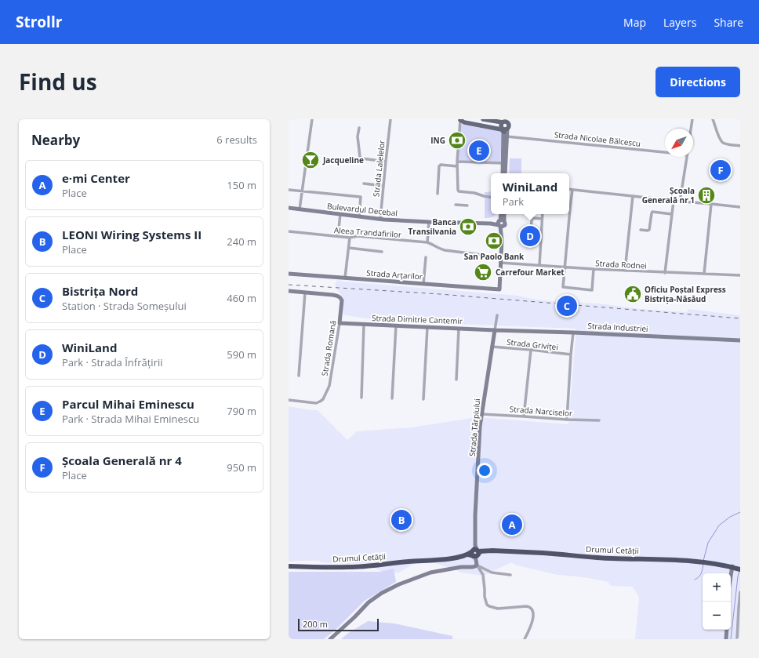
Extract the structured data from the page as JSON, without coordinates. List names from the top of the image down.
{
  "streets": {
    "highway": ["Drumul Cetății"],
    "street": [
      "Strada Nicolae Bălcescu",
      "Strada Lalelelor",
      "Bulevardul Decebal",
      "Aleea Trandafirilor",
      "Strada Rodnei",
      "Strada Arțarilor",
      "Strada Dimitrie Cantemir",
      "Strada Industriei",
      "Strada Griviței",
      "Strada Romană",
      "Strada Narciselor",
      "Strada Tărpiului"
    ]
  },
  "crossings": [
    ["Strada Lalelelor", "Bulevardul Decebal"],
    ["Strada Rodnei", "Strada Arțarilor"],
    ["Strada Dimitrie Cantemir", "Strada Industriei"],
    ["Strada Dimitrie Cantemir", "Strada Romană"],
    ["Strada Dimitrie Cantemir", "Strada Tărpiului"],
    ["Strada Industriei", "Strada Tărpiului"],
    ["Strada Griviței", "Strada Tărpiului"],
    ["Strada Narciselor", "Strada Tărpiului"],
    ["Strada Tărpiului", "Drumul Cetății"]
  ],
  "places": {
    "bank": ["ING", "Banca Transilvania", "San Paolo Bank"],
    "bar": ["Jacqueline"],
    "building": ["Școala Generală nr 1"],
    "supermarket": ["Carrefour Market"],
    "public building": ["Oficiu Poștal Express Bistrița-Năsăud"]
  },
  "scale_bar": "200 m",
  "north": "bottom left",
  "page": {
    "header": "Strollr",
    "nav": ["Map", "Layers", "Share"],
    "title": "Find us",
    "buttons": "Directions",
    "heading": ["Nearby", "6 results"],
    "pins": [
      "E",
      "F",
      "D",
      "C",
      "B",
      "A"
    ],
    "list": [
      {
        "mark": "A",
        "name": "e·mi Center",
        "note": "Place",
        "value": "150 m"
      },
      {
        "mark": "B",
        "name": "LEONI Wiring Systems II",
        "note": "Place",
        "value": "240 m"
      },
      {
        "mark": "C",
        "name": "Bistrița Nord",
        "note": "Station · Strada Someșului",
        "value": "460 m"
      },
      {
        "mark": "D",
        "name": "WiniLand",
        "note": "Park · Strada Înfrățirii",
        "value": "590 m"
      },
      {
        "mark": "E",
        "name": "Parcul Mihai Eminescu",
        "note": "Park · Strada Mihai Eminescu",
        "value": "790 m"
      },
      {
        "mark": "F",
        "name": "Școala Generală nr 4",
        "note": "Place",
        "value": "950 m"
      }
    ],
    "popup": ["WiniLand", "Park"],
    "map_buttons": ["+", "−"],
    "scale": "200 m"
  }
}
